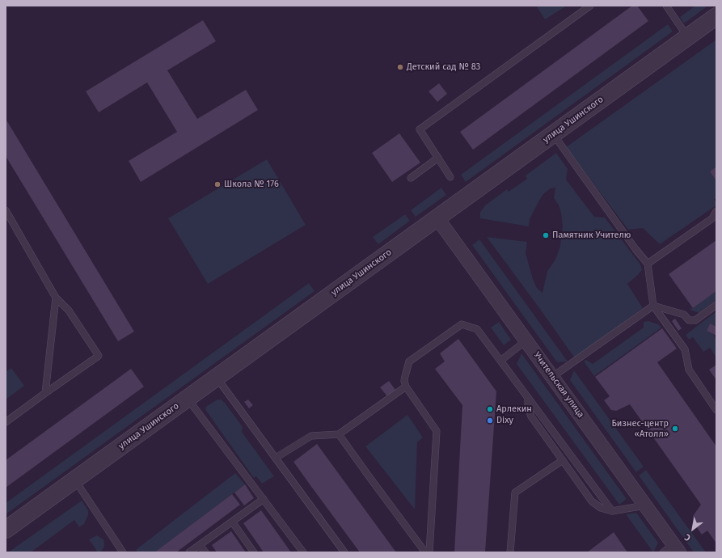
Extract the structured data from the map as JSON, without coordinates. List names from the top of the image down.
{
  "streets": {
    "street": ["улица Ушинского", "Учительская улица"]
  },
  "crossings": [
    ["улица Ушинского", "Учительская улица"]
  ],
  "places": [
    "Детский сад № 83",
    "Школа № 176",
    "Памятник Учителю",
    "Арлекин",
    "Dixy",
    "Бизнес-центр «Атолл»"
  ],
  "north": "bottom left"
}
